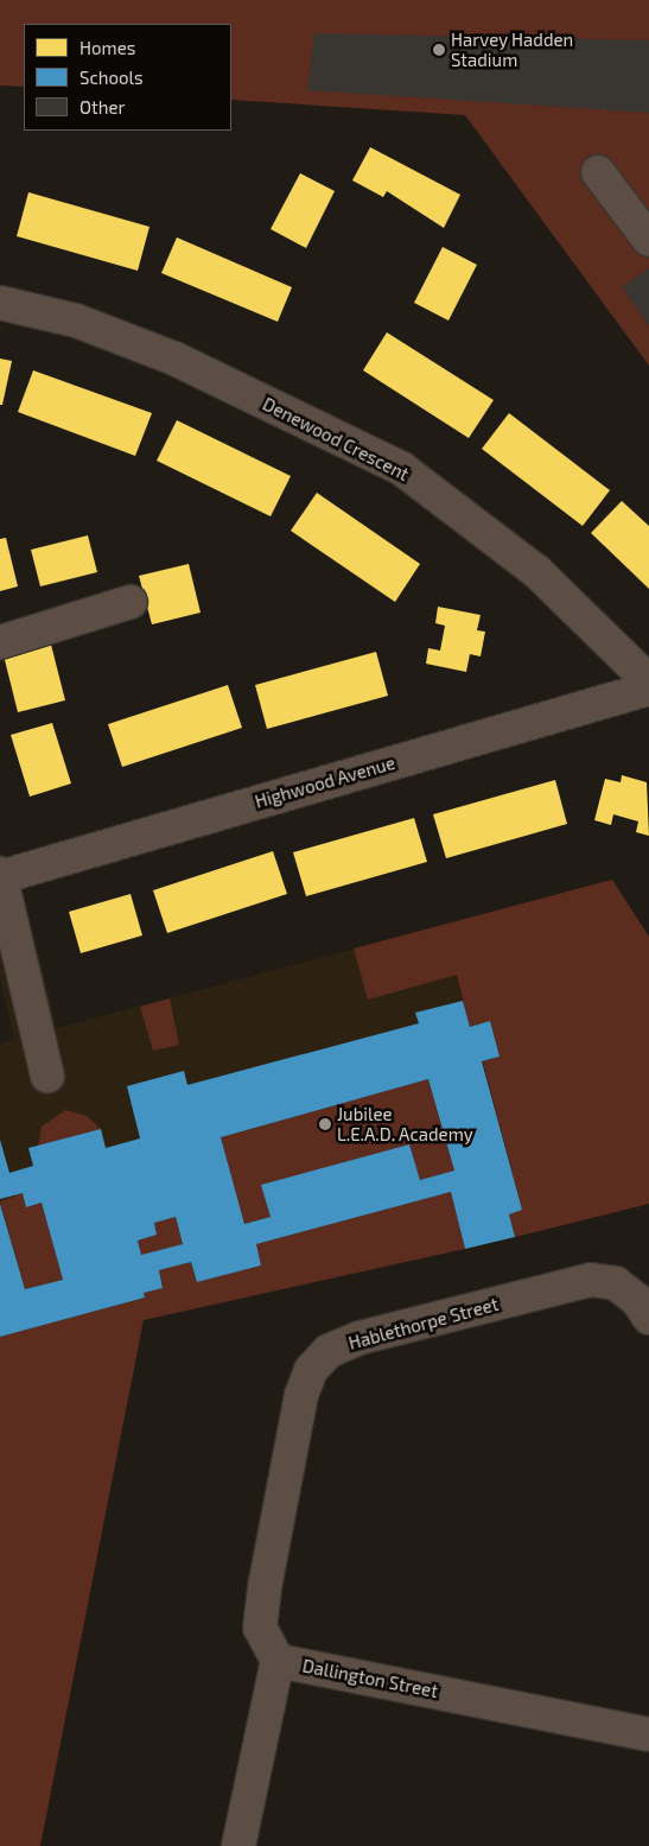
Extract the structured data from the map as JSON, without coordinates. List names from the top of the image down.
{
  "streets": {
    "street": [
      "Denewood Crescent",
      "Highwood Avenue",
      "Hablethorpe Street",
      "Dallington Street"
    ]
  },
  "crossings": [
    ["Hablethorpe Street", "Dallington Street"]
  ],
  "places": ["Harvey Hadden Stadium", "Jubilee L.E.A.D. Academy"],
  "legend": ["Homes", "Schools", "Other"]
}
